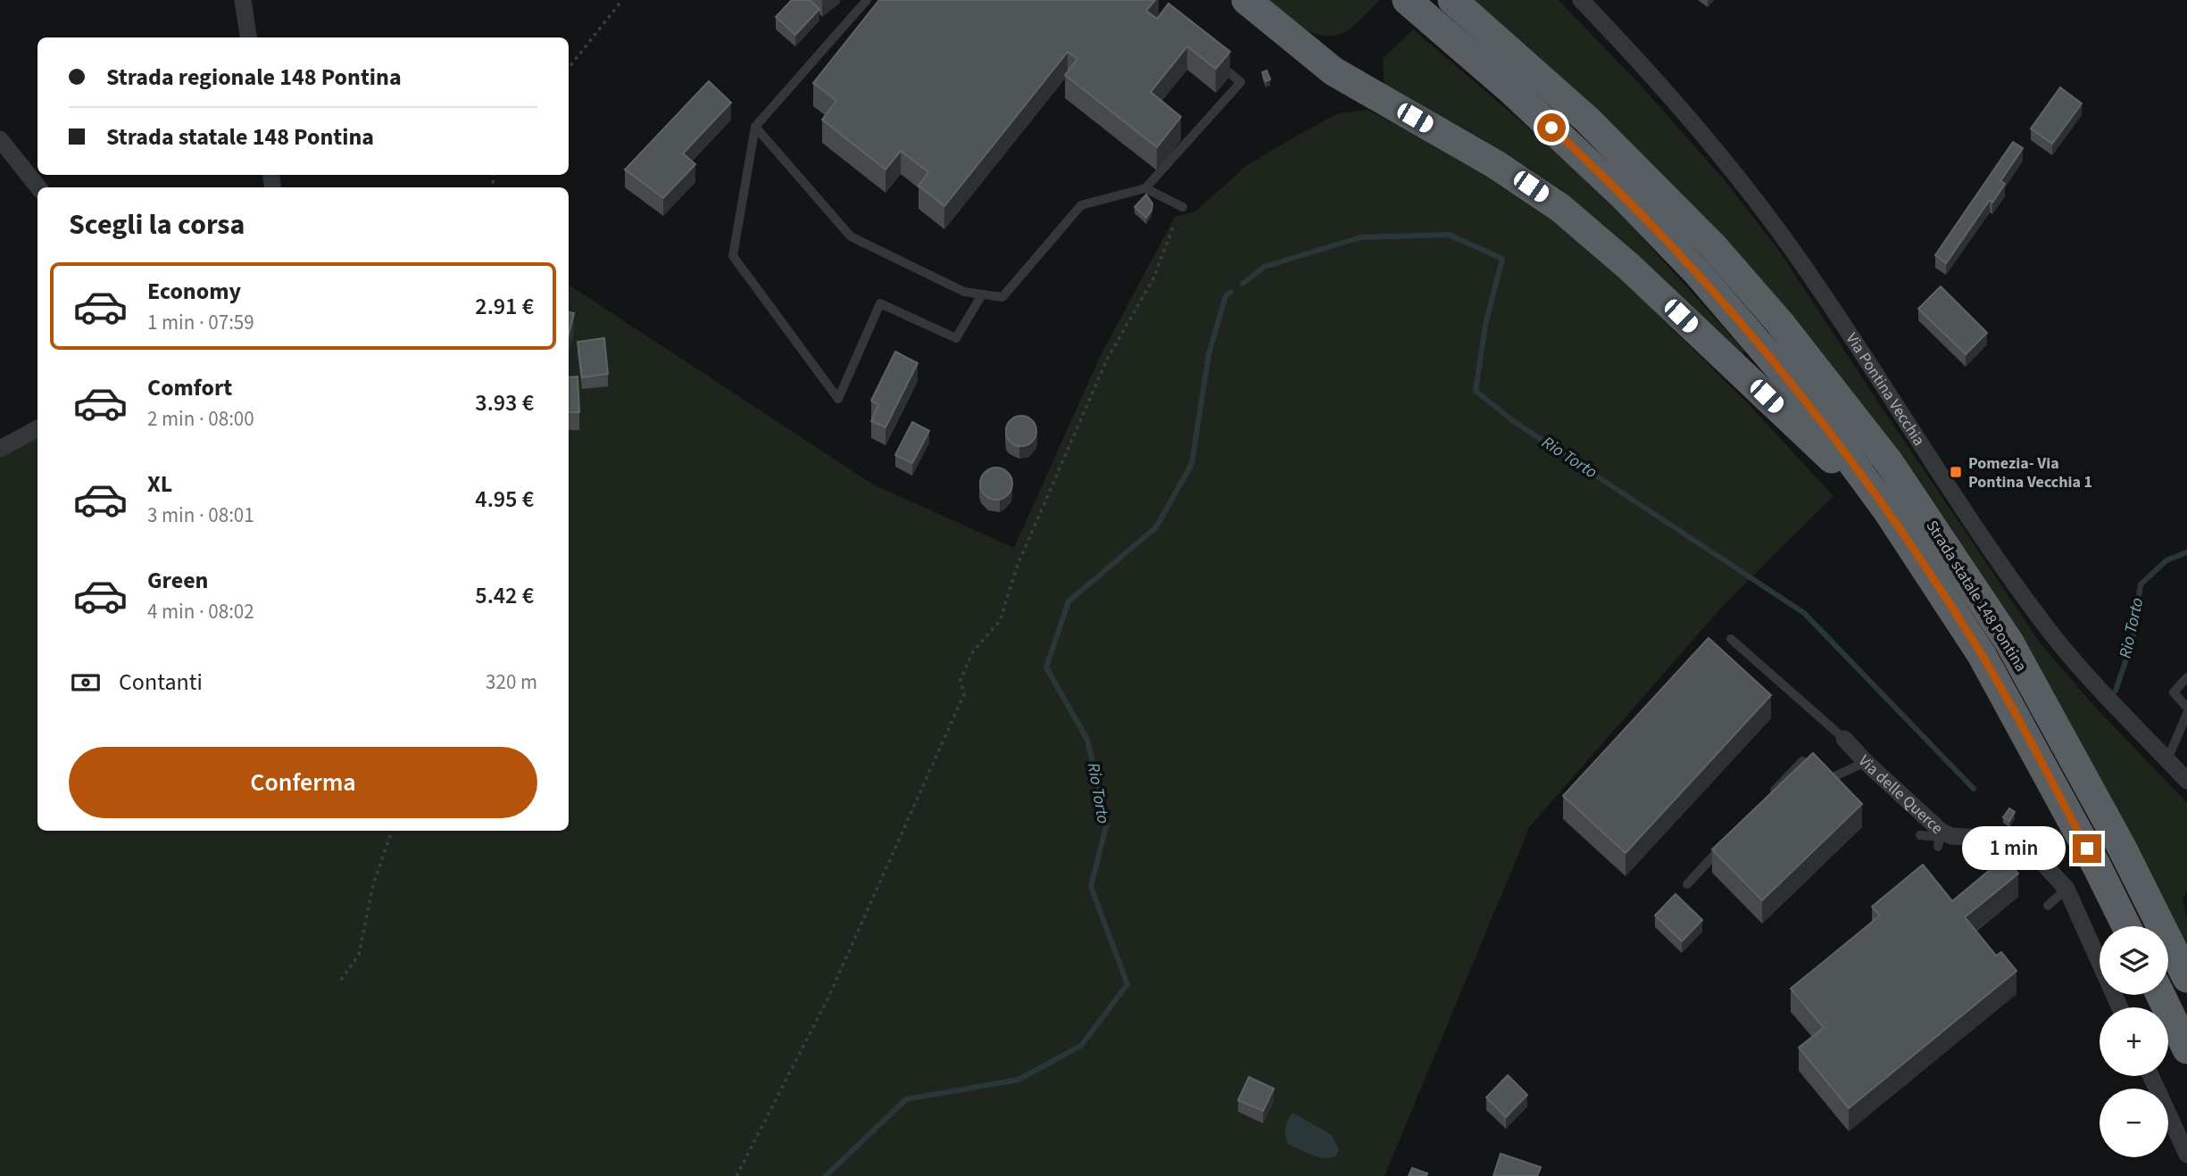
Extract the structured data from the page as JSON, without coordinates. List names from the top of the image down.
{
  "streets": {
    "highway": ["Strada statale 148 Pontina"],
    "street": ["Via Pontina Vecchia", "Via delle Querce"]
  },
  "water": ["Rio Torto"],
  "places": {
    "transit": ["Pomezia- Via Pontina Vecchia 1"]
  },
  "page": {
    "banner": ["Strada regionale 148 Pontina", "Strada statale 148 Pontina"],
    "heading": "Scegli la corsa",
    "list": [
      {
        "name": "Economy",
        "note": "1 min · 07:59",
        "value": "2.91 €"
      },
      {
        "name": "Comfort",
        "note": "2 min · 08:00",
        "value": "3.93 €"
      },
      {
        "name": "XL",
        "note": "3 min · 08:01",
        "value": "4.95 €"
      },
      {
        "name": "Green",
        "note": "4 min · 08:02",
        "value": "5.42 €"
      }
    ],
    "pay": ["Contanti", "320 m"],
    "buttons": "Conferma",
    "bubble": "1 min",
    "map_buttons": ["+", "−"]
  }
}
